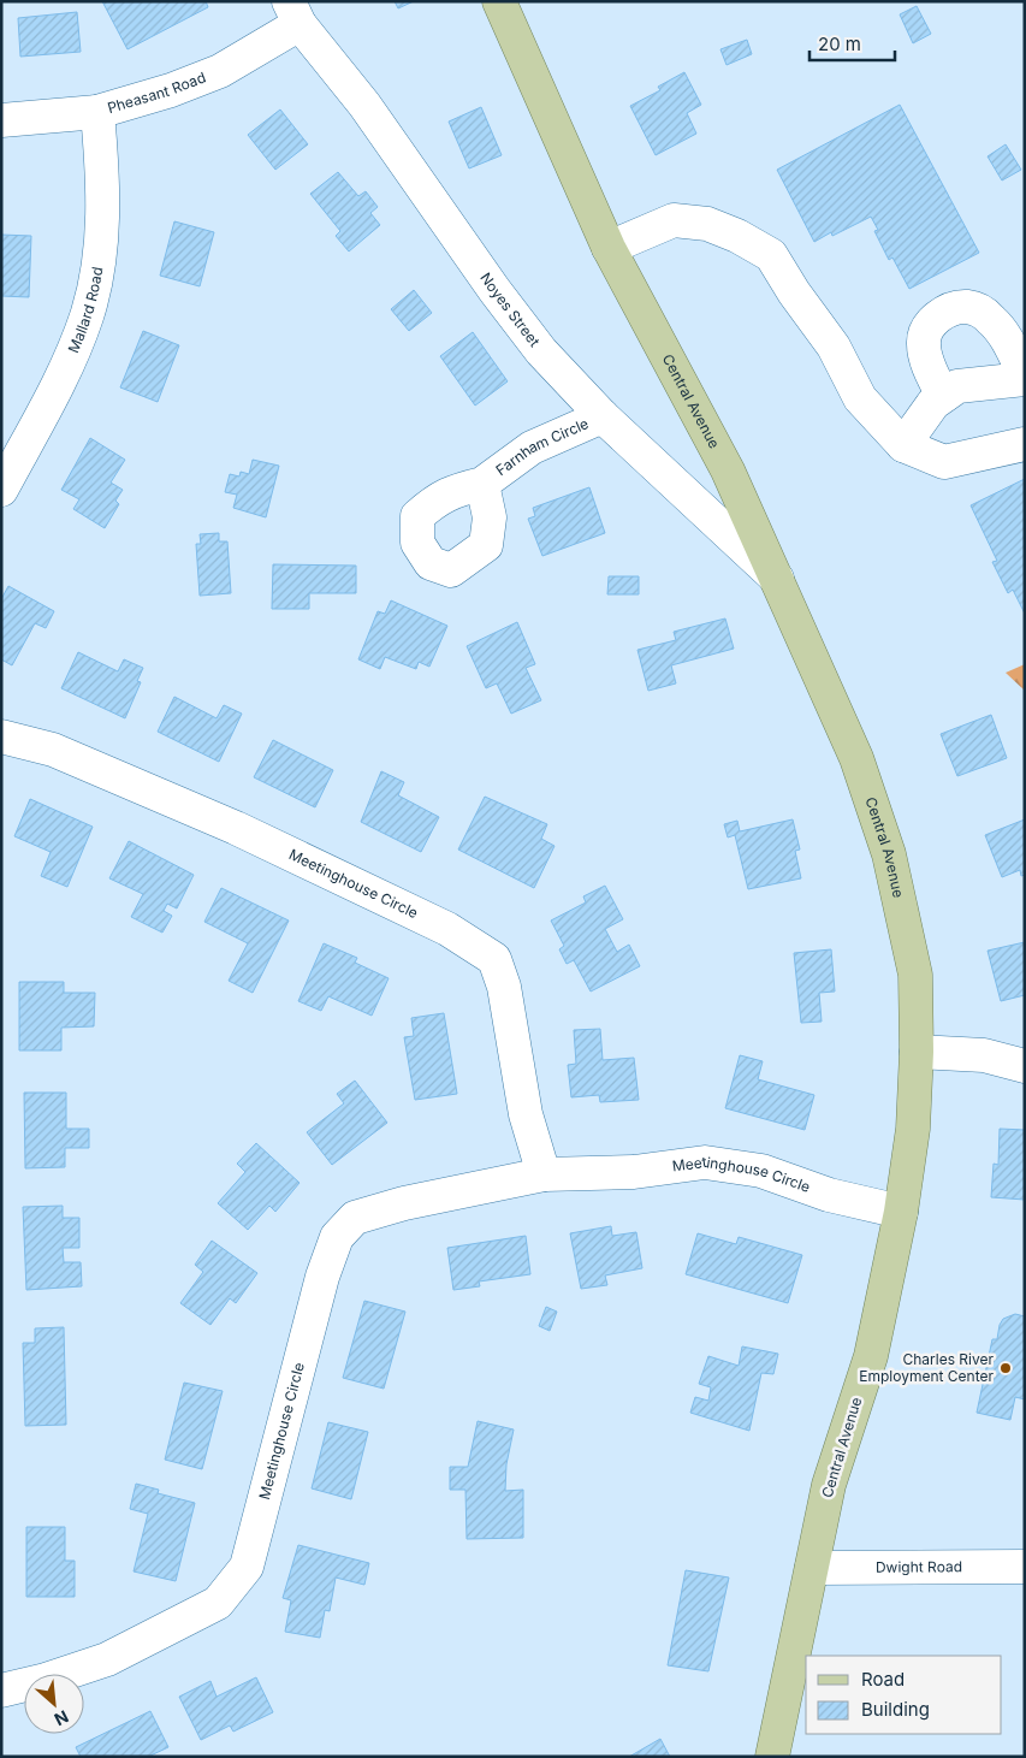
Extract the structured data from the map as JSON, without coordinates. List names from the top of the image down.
{
  "streets": {
    "main road": ["Central Avenue"],
    "street": [
      "Pheasant Road",
      "Mallard Road",
      "Noyes Street",
      "Farnham Circle",
      "Meetinghouse Circle",
      "Dwight Road"
    ]
  },
  "crossings": [
    ["Pheasant Road", "Mallard Road"],
    ["Pheasant Road", "Noyes Street"],
    ["Noyes Street", "Central Avenue"],
    ["Noyes Street", "Farnham Circle"],
    ["Central Avenue", "Meetinghouse Circle"],
    ["Central Avenue", "Dwight Road"]
  ],
  "places": ["Charles River Employment Center"],
  "legend": ["Road", "Building"],
  "scale_bar": "20 m",
  "north": "bottom right"
}
